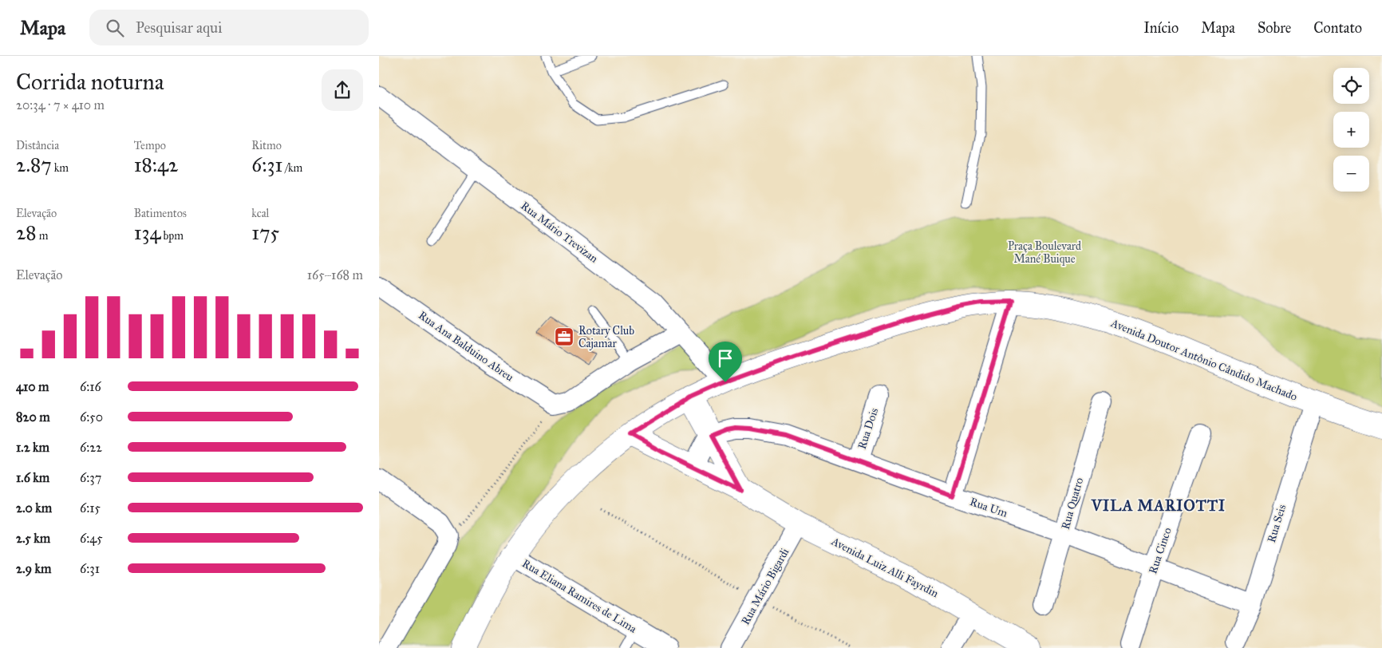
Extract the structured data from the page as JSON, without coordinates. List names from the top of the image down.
{
  "streets": {
    "street": [
      "Rua Mário Trevizan",
      "Rua Ana Balduino Abreu",
      "Avenida Doutor Antônio Cândido Machado",
      "Rua Dois",
      "Rua Quatro",
      "Rua Um",
      "Rua Seis",
      "Rua Cinco",
      "Avenida Luiz Alli Fayrdin",
      "Rua Mário Bigardi",
      "Rua Eliana Ramires de Lima"
    ]
  },
  "crossings": [
    ["Rua Mário Trevizan", "Avenida Doutor Antônio Cândido Machado"],
    ["Avenida Doutor Antônio Cândido Machado", "Rua Seis"],
    ["Avenida Doutor Antônio Cândido Machado", "Avenida Luiz Alli Fayrdin"],
    ["Avenida Doutor Antônio Cândido Machado", "Rua Eliana Ramires de Lima"],
    ["Rua Dois", "Rua Um"],
    ["Rua Quatro", "Rua Um"],
    ["Rua Um", "Rua Seis"],
    ["Rua Um", "Rua Cinco"],
    ["Avenida Luiz Alli Fayrdin", "Rua Mário Bigardi"]
  ],
  "districts": ["VILA MARIOTTI"],
  "parks": ["Praça Boulevard Mané Buique"],
  "places": {
    "office": ["Rotary Club Cajamar"]
  },
  "page": {
    "header": "Mapa",
    "search": "Pesquisar aqui",
    "nav": [
      "Início",
      "Mapa",
      "Sobre",
      "Contato"
    ],
    "heading": ["Corrida noturna", "20:34 · 7 × 410 m"],
    "map_buttons": ["+", "−"],
    "stats": [
      ["Distância", "2.87 km"],
      ["Tempo", "18:42"],
      ["Ritmo", "6:31 /km"],
      ["Elevação", "28 m"],
      ["Batimentos", "134 bpm"],
      ["kcal", "175"]
    ],
    "chart": ["Elevação", "165–168 m"],
    "list": [
      {
        "name": "410 m",
        "note": "6:16"
      },
      {
        "name": "820 m",
        "note": "6:50"
      },
      {
        "name": "1.2 km",
        "note": "6:22"
      },
      {
        "name": "1.6 km",
        "note": "6:37"
      },
      {
        "name": "2.0 km",
        "note": "6:15"
      },
      {
        "name": "2.5 km",
        "note": "6:45"
      },
      {
        "name": "2.9 km",
        "note": "6:31"
      }
    ]
  }
}
